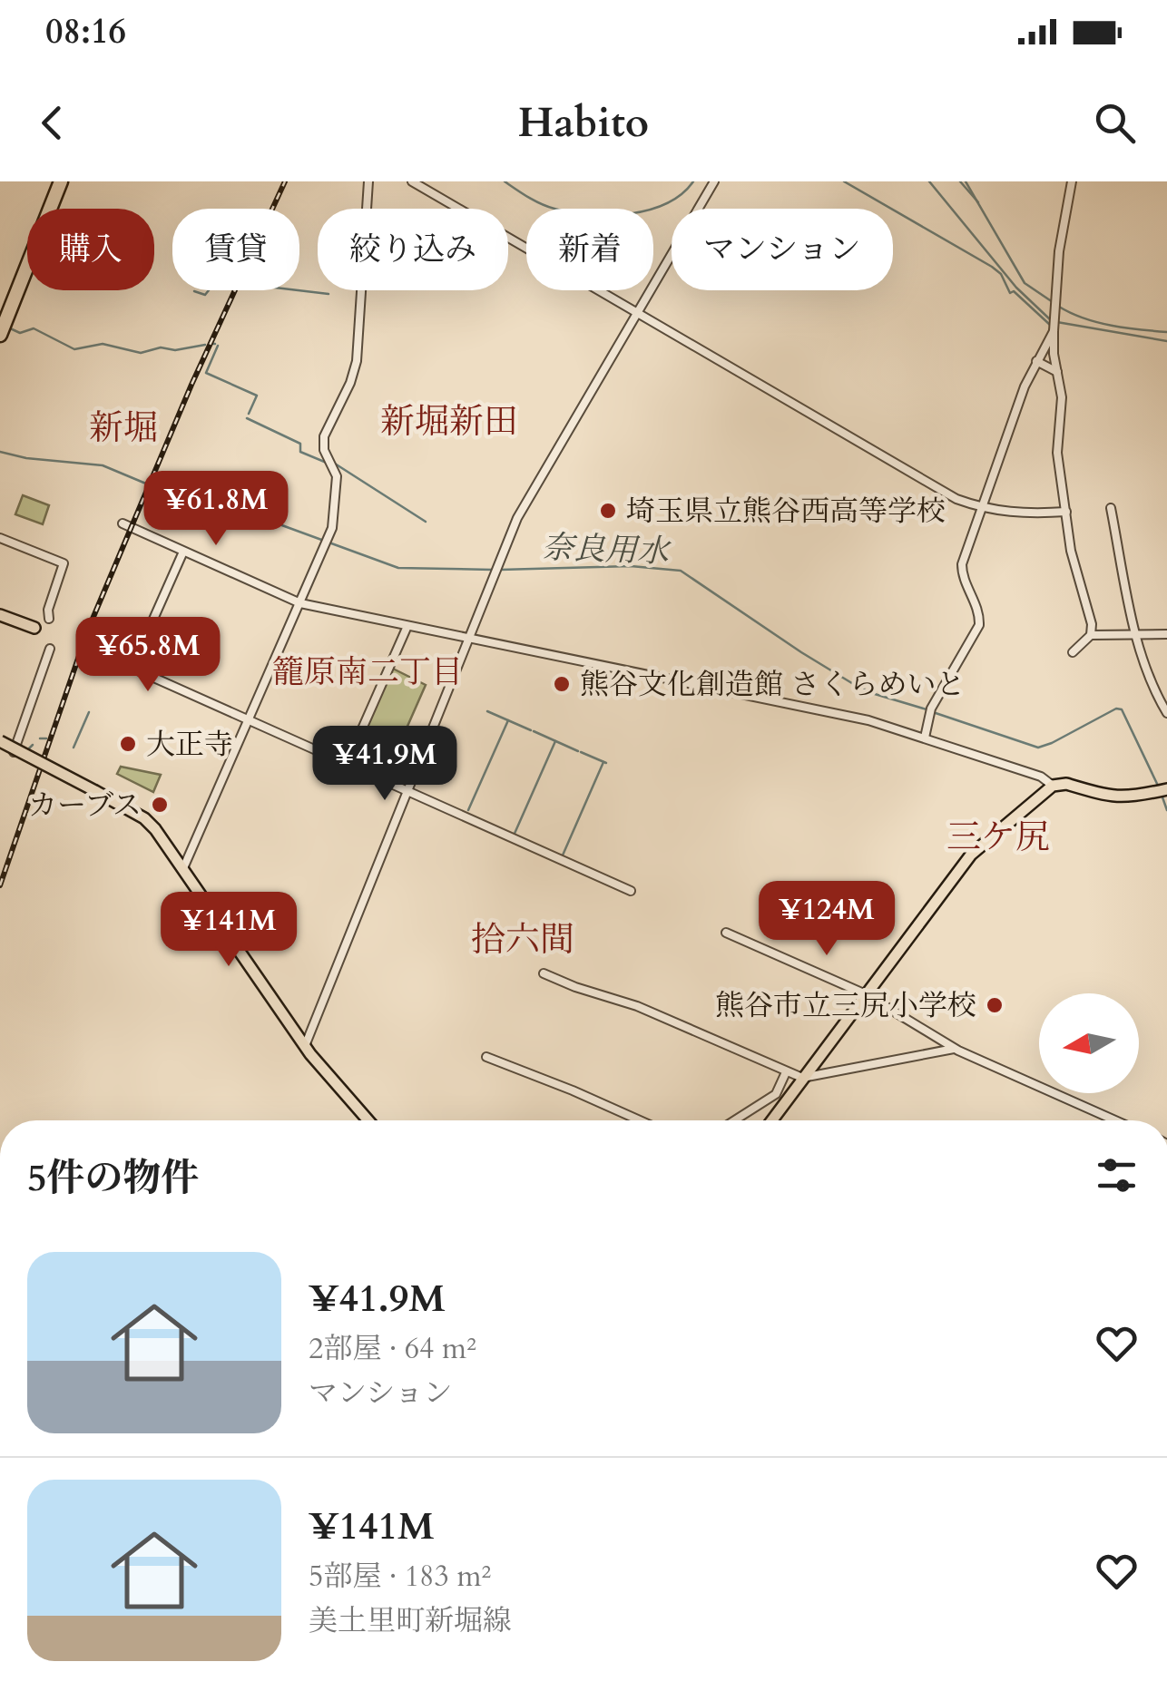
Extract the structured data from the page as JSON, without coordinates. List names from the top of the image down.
{
  "districts": [
    "新堀新田",
    "新堀",
    "籠原南二丁目",
    "三ケ尻",
    "拾六間"
  ],
  "water": ["奈良用水"],
  "places": [
    "埼玉県立熊谷西高等学校",
    "熊谷文化創造館 さくらめいと",
    "大正寺",
    "カーブス",
    "熊谷市立三尻小学校"
  ],
  "north": "left",
  "page": {
    "status": "08:16",
    "header": "Habito",
    "chip": [
      "購入",
      "賃貸",
      "絞り込み",
      "新着",
      "マンション"
    ],
    "price": [
      "¥61.8M",
      "¥65.8M",
      "¥41.9M",
      "¥124M",
      "¥141M"
    ],
    "heading": "5件の物件",
    "list": [
      {
        "name": "¥41.9M",
        "note": "2部屋 · 64 m² · マンション"
      },
      {
        "name": "¥141M",
        "note": "5部屋 · 183 m² · 美土里町新堀線"
      }
    ]
  }
}
